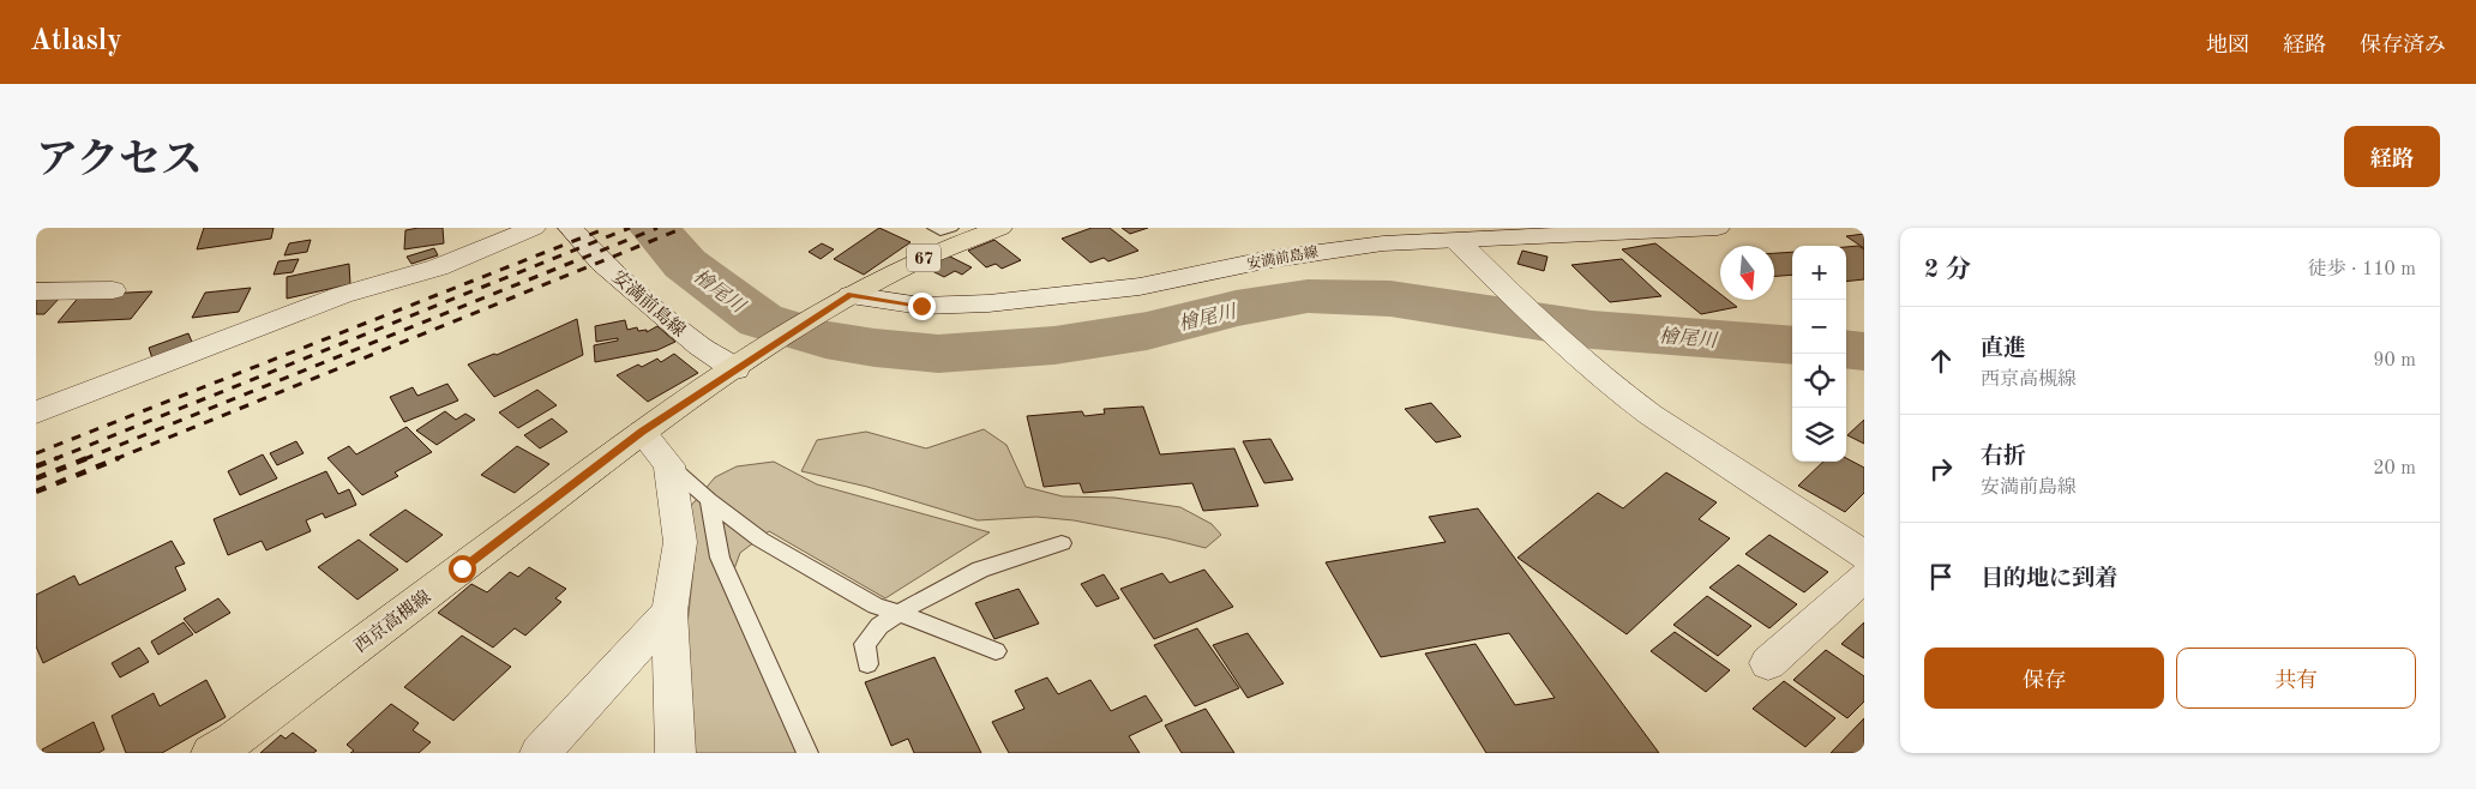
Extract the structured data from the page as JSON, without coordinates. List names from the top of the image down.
{
  "streets": {
    "main road": ["67", "西京高槻線"],
    "street": ["安満前島線"]
  },
  "crossings": [
    ["安満前島線", "西京高槻線"]
  ],
  "water": ["檜尾川"],
  "north": "bottom",
  "page": {
    "header": "Atlasly",
    "nav": ["地図", "経路", "保存済み"],
    "title": "アクセス",
    "buttons": [
      "経路",
      ["保存", "共有"]
    ],
    "heading": ["2 分", "徒歩 · 110 m"],
    "map_buttons": ["+", "−"],
    "list": [
      ["直進", "西京高槻線", "90 m"],
      ["右折", "安満前島線", "20 m"],
      "目的地に到着"
    ]
  }
}
